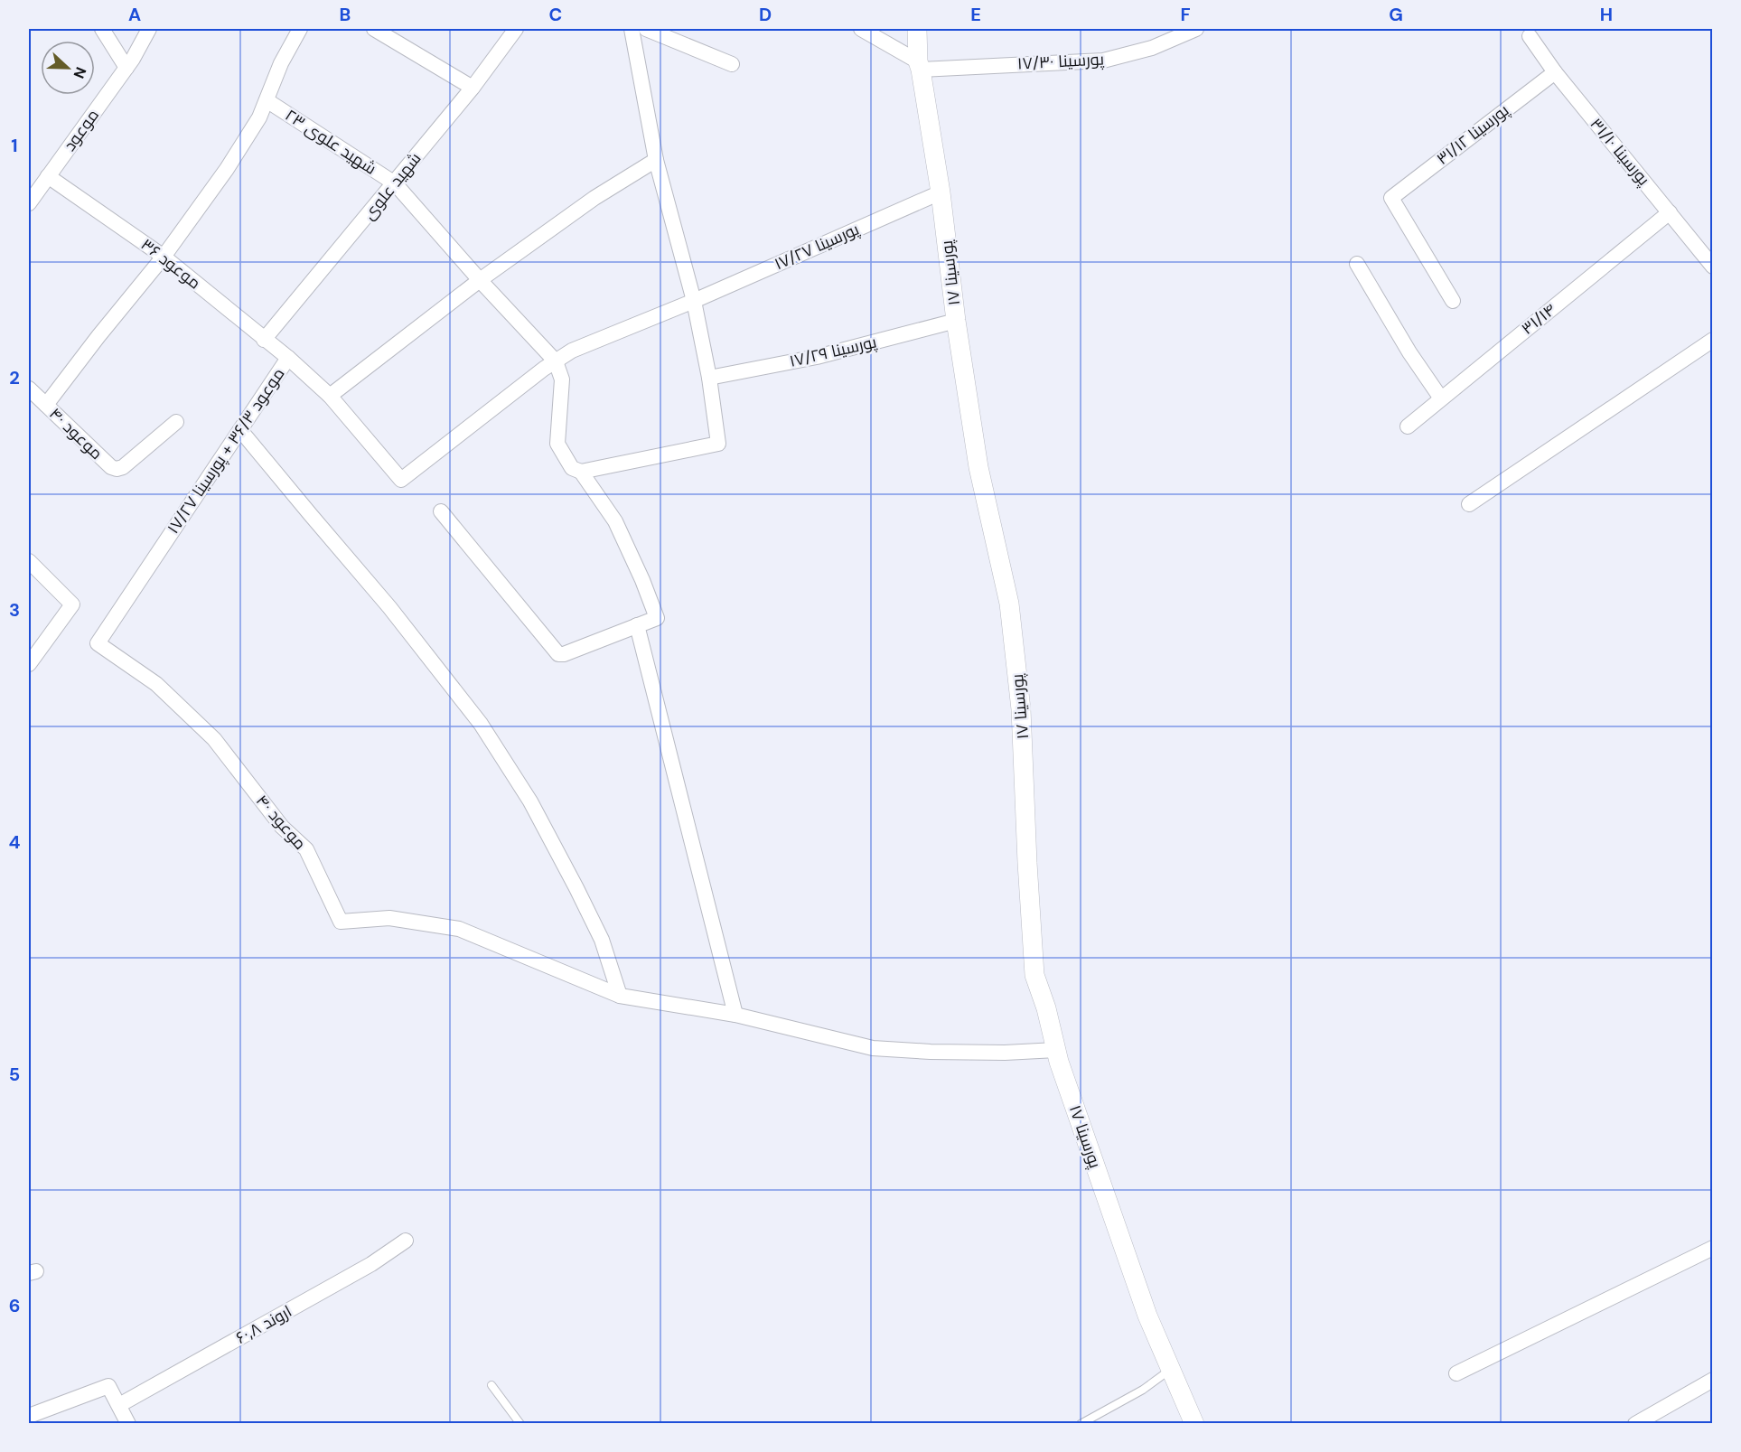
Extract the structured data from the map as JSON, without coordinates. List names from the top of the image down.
{
  "streets": {
    "street": [
      "پورسینا ۱۷/۳۰",
      "موعود",
      "پورسینا ۳۱/۱۲",
      "شهید علوی ۲۳",
      "پورسینا ۳۱/۱۰",
      "شهید علوی",
      "پورسینا ۱۷/۲۷",
      "موعود ۳۶",
      "پورسینا ۱۷",
      "۳۱/۱۴",
      "پورسینا ۱۷/۲۹",
      "موعود ۴۰",
      "موعود ۳۶/۳ + پورسینا ۱۷/۲۷",
      "اروند ۶۰٫۸"
    ]
  },
  "crossings": [
    ["پورسینا ۱۷/۳۰", "پورسینا ۱۷"],
    ["موعود", "موعود ۳۶"],
    ["پورسینا ۳۱/۱۲", "پورسینا ۳۱/۱۰"],
    ["شهید علوی ۲۳", "شهید علوی"],
    ["شهید علوی ۲۳", "پورسینا ۱۷/۲۷"],
    ["پورسینا ۳۱/۱۰", "۳۱/۱۴"],
    ["شهید علوی", "موعود ۳۶"],
    ["پورسینا ۱۷/۲۷", "موعود ۳۶"],
    ["پورسینا ۱۷/۲۷", "پورسینا ۱۷"],
    ["موعود ۳۶", "موعود ۳۶/۳ + پورسینا ۱۷/۲۷"],
    ["پورسینا ۱۷", "پورسینا ۱۷/۲۹"],
    ["موعود ۴۰", "موعود ۳۶/۳ + پورسینا ۱۷/۲۷"]
  ],
  "north": "right",
  "grid": {
    "columns": [
      "A",
      "B",
      "C",
      "D",
      "E",
      "F",
      "G",
      "H"
    ],
    "rows": [
      "1",
      "2",
      "3",
      "4",
      "5",
      "6"
    ]
  }
}
